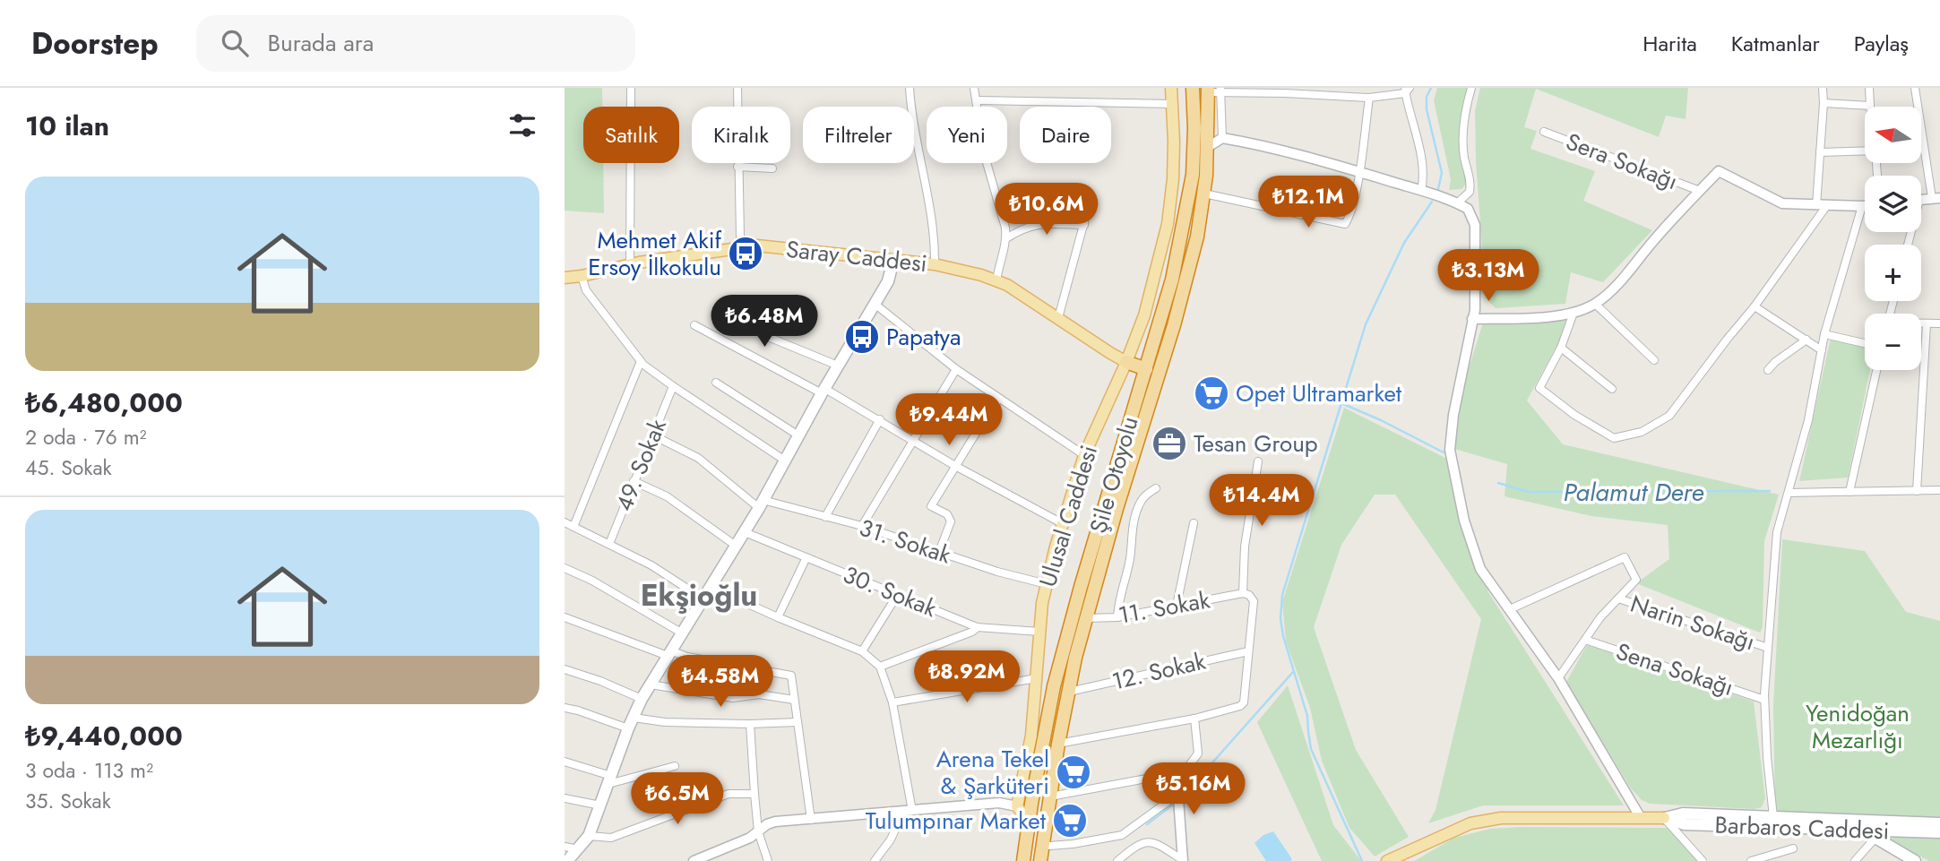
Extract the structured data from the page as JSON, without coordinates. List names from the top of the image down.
{
  "streets": {
    "highway": ["Şile Otoyolu"],
    "main road": ["Saray Caddesi", "Ulusal Caddesi", "Barbaros Caddesi"],
    "street": [
      "Sera Sokağı",
      "49. Sokak",
      "31. Sokak",
      "30. Sokak",
      "11. Sokak",
      "Narin Sokağı",
      "Sena Sokağı",
      "12. Sokak"
    ]
  },
  "crossings": [
    ["Saray Caddesi", "Ulusal Caddesi"],
    ["Şile Otoyolu", "11. Sokak"],
    ["Şile Otoyolu", "12. Sokak"],
    ["Ulusal Caddesi", "31. Sokak"],
    ["Ulusal Caddesi", "30. Sokak"]
  ],
  "districts": ["Ekşioğlu"],
  "water": ["Palamut Dere"],
  "parks": ["Yenidoğan Mezarlığı"],
  "places": {
    "bus stop": ["Mehmet Akif Ersoy İlkokulu", "Papatya"],
    "supermarket": ["Opet Ultramarket", "Arena Tekel & Şarküteri", "Tulumpınar Market"],
    "office": ["Tesan Group"]
  },
  "north": "left",
  "page": {
    "header": "Doorstep",
    "search": "Burada ara",
    "nav": ["Harita", "Katmanlar", "Paylaş"],
    "heading": "10 ilan",
    "map_buttons": ["+", "−"],
    "chip": [
      "Satılık",
      "Kiralık",
      "Filtreler",
      "Yeni",
      "Daire"
    ],
    "list": [
      {
        "name": "₺6,480,000",
        "note": "2 oda · 76 m² · 45. Sokak"
      },
      {
        "name": "₺9,440,000",
        "note": "3 oda · 113 m² · 35. Sokak"
      }
    ],
    "price": [
      "₺12.1M",
      "₺10.6M",
      "₺3.13M",
      "₺6.48M",
      "₺9.44M",
      "₺14.4M",
      "₺8.92M",
      "₺4.58M",
      "₺5.16M",
      "₺6.5M"
    ]
  }
}
